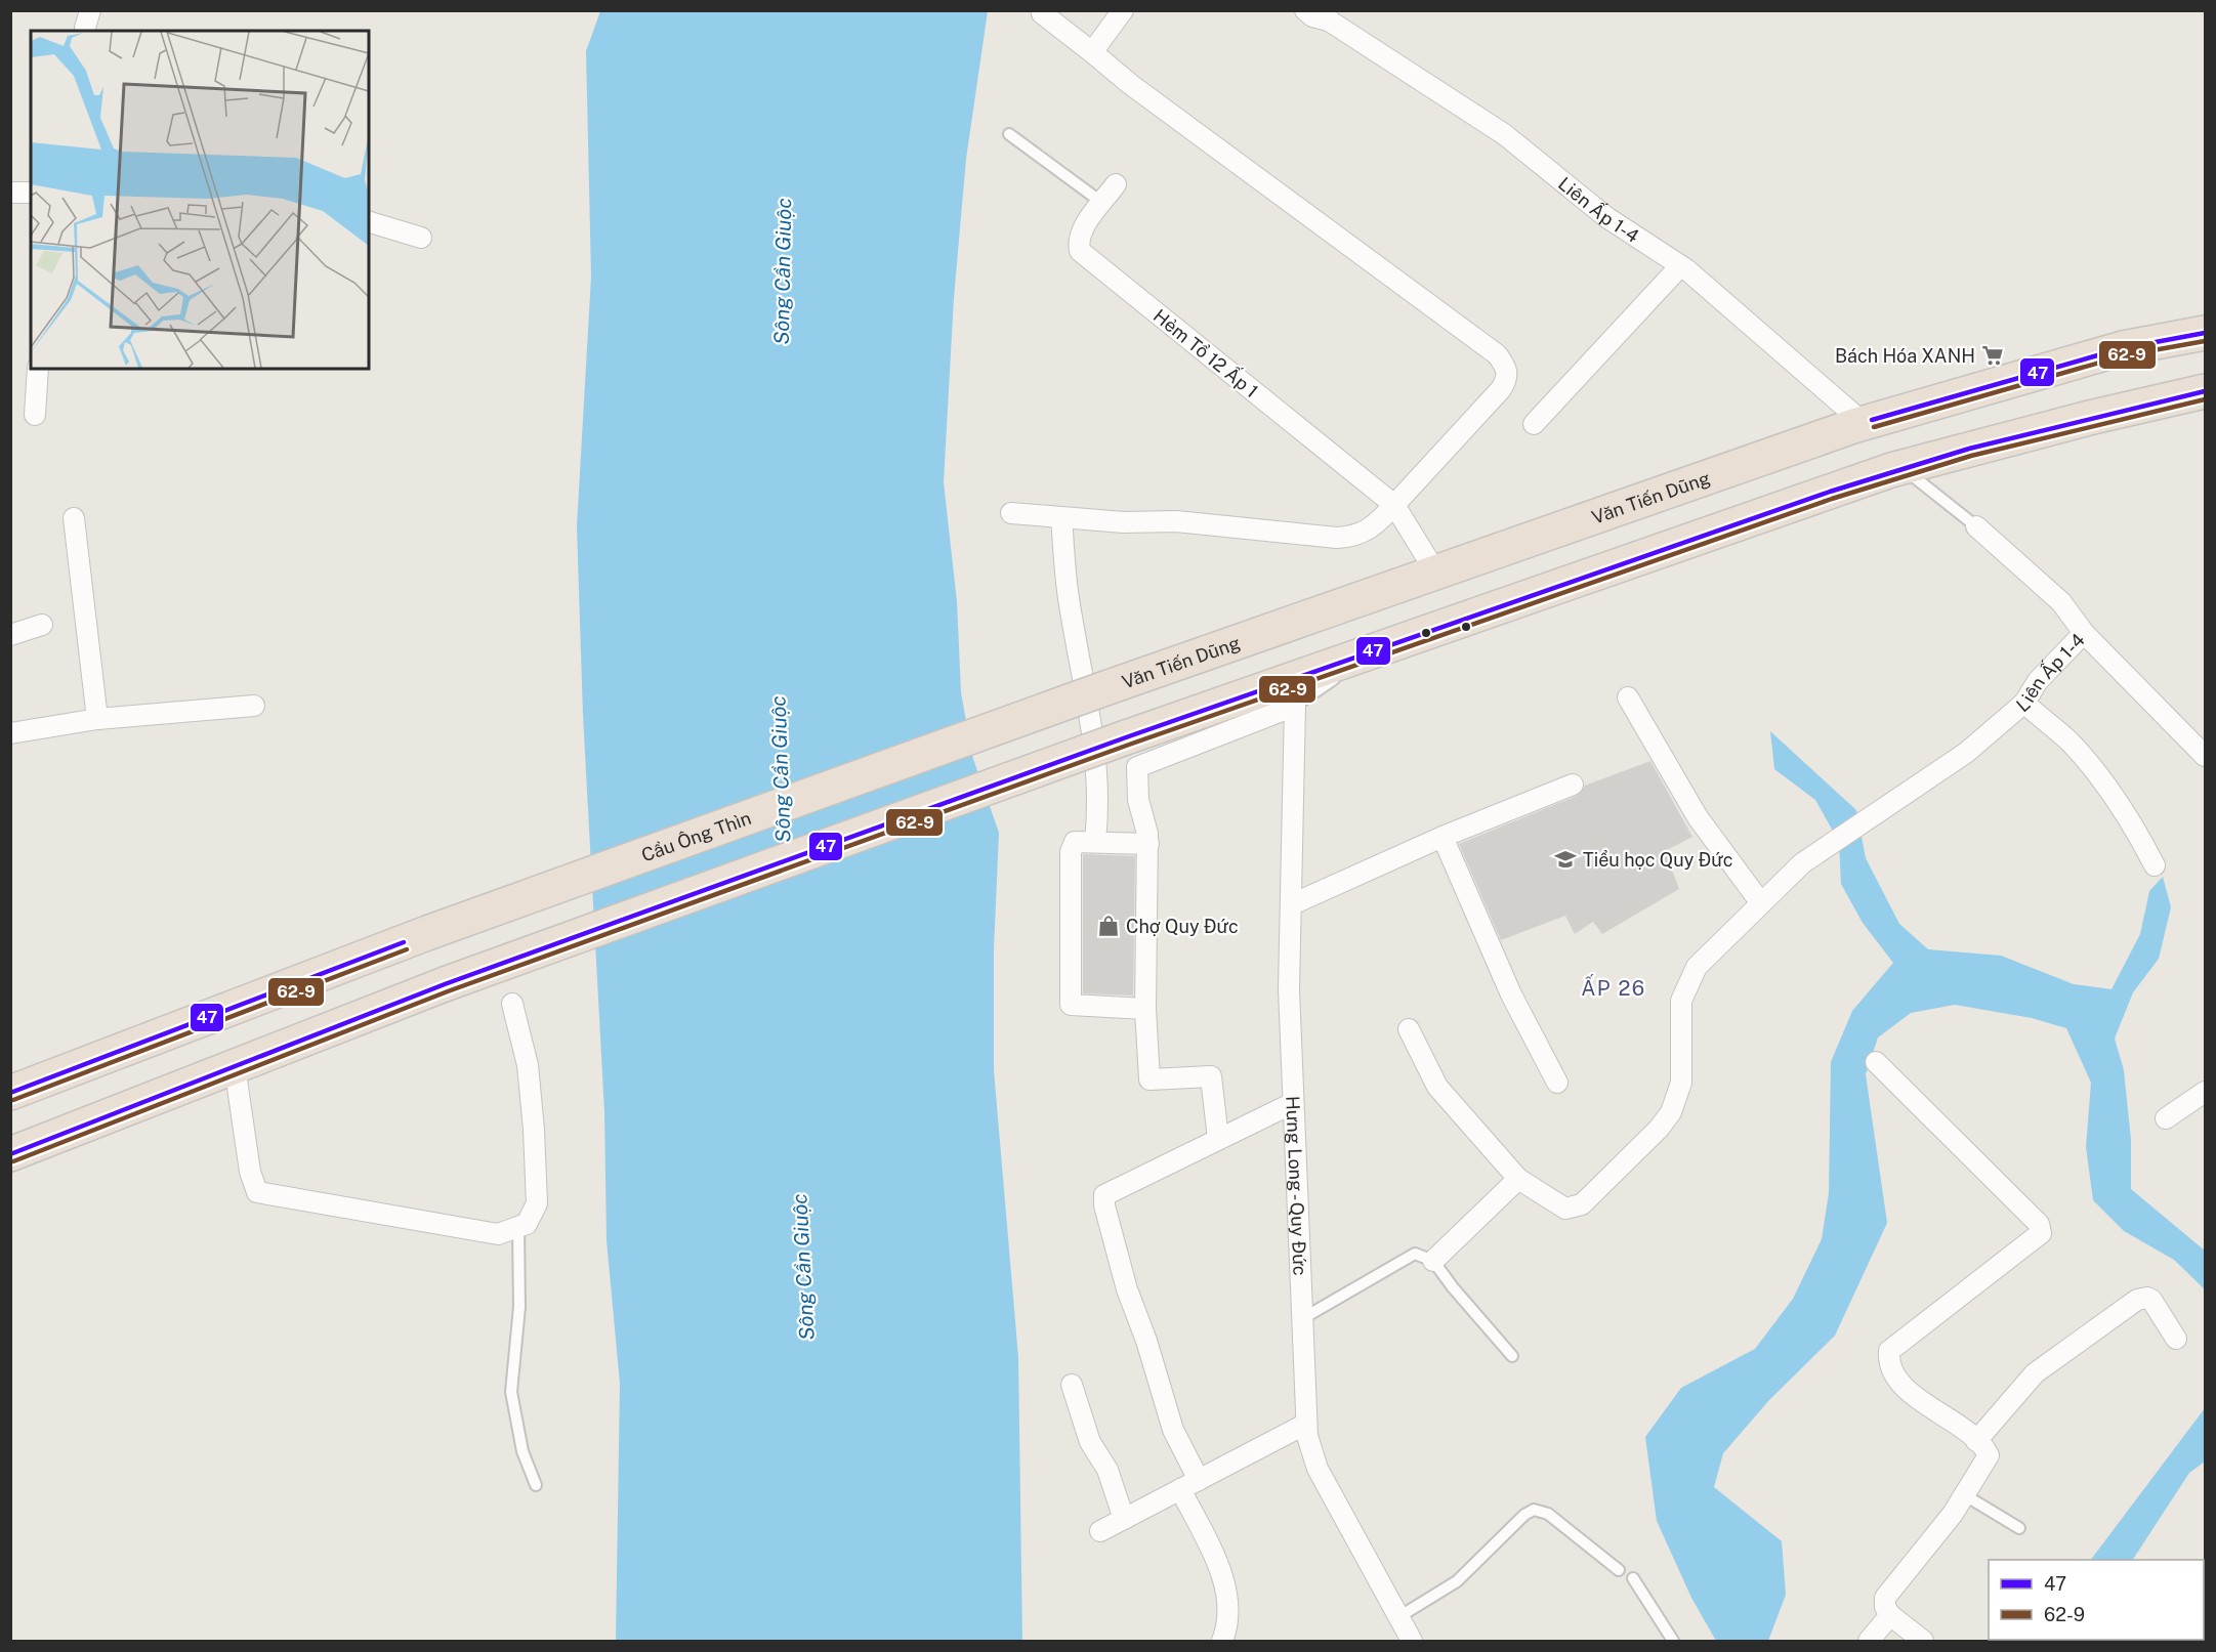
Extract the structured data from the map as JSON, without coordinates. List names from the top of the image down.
{
  "streets": {
    "highway": ["Văn Tiến Dũng", "Cầu Ông Thìn"],
    "street": ["Liên Ấp 1-4", "Hẻm Tổ 12 Ấp 1", "Hưng Long - Quy Đức"]
  },
  "crossings": [
    ["Liên Ấp 1-4", "Văn Tiến Dũng"],
    ["Hẻm Tổ 12 Ấp 1", "Văn Tiến Dũng"],
    ["Văn Tiến Dũng", "Cầu Ông Thìn"]
  ],
  "districts": ["ẤP 26"],
  "water": ["Sông Cần Giuộc"],
  "places": {
    "supermarket": ["Bách Hóa XANH"],
    "school or university": ["Tiểu học Quy Đức"],
    "shop": ["Chợ Quy Đức"]
  },
  "lines": ["transit line 47", "transit line 62-9"],
  "legend": ["47", "62-9"]
}
